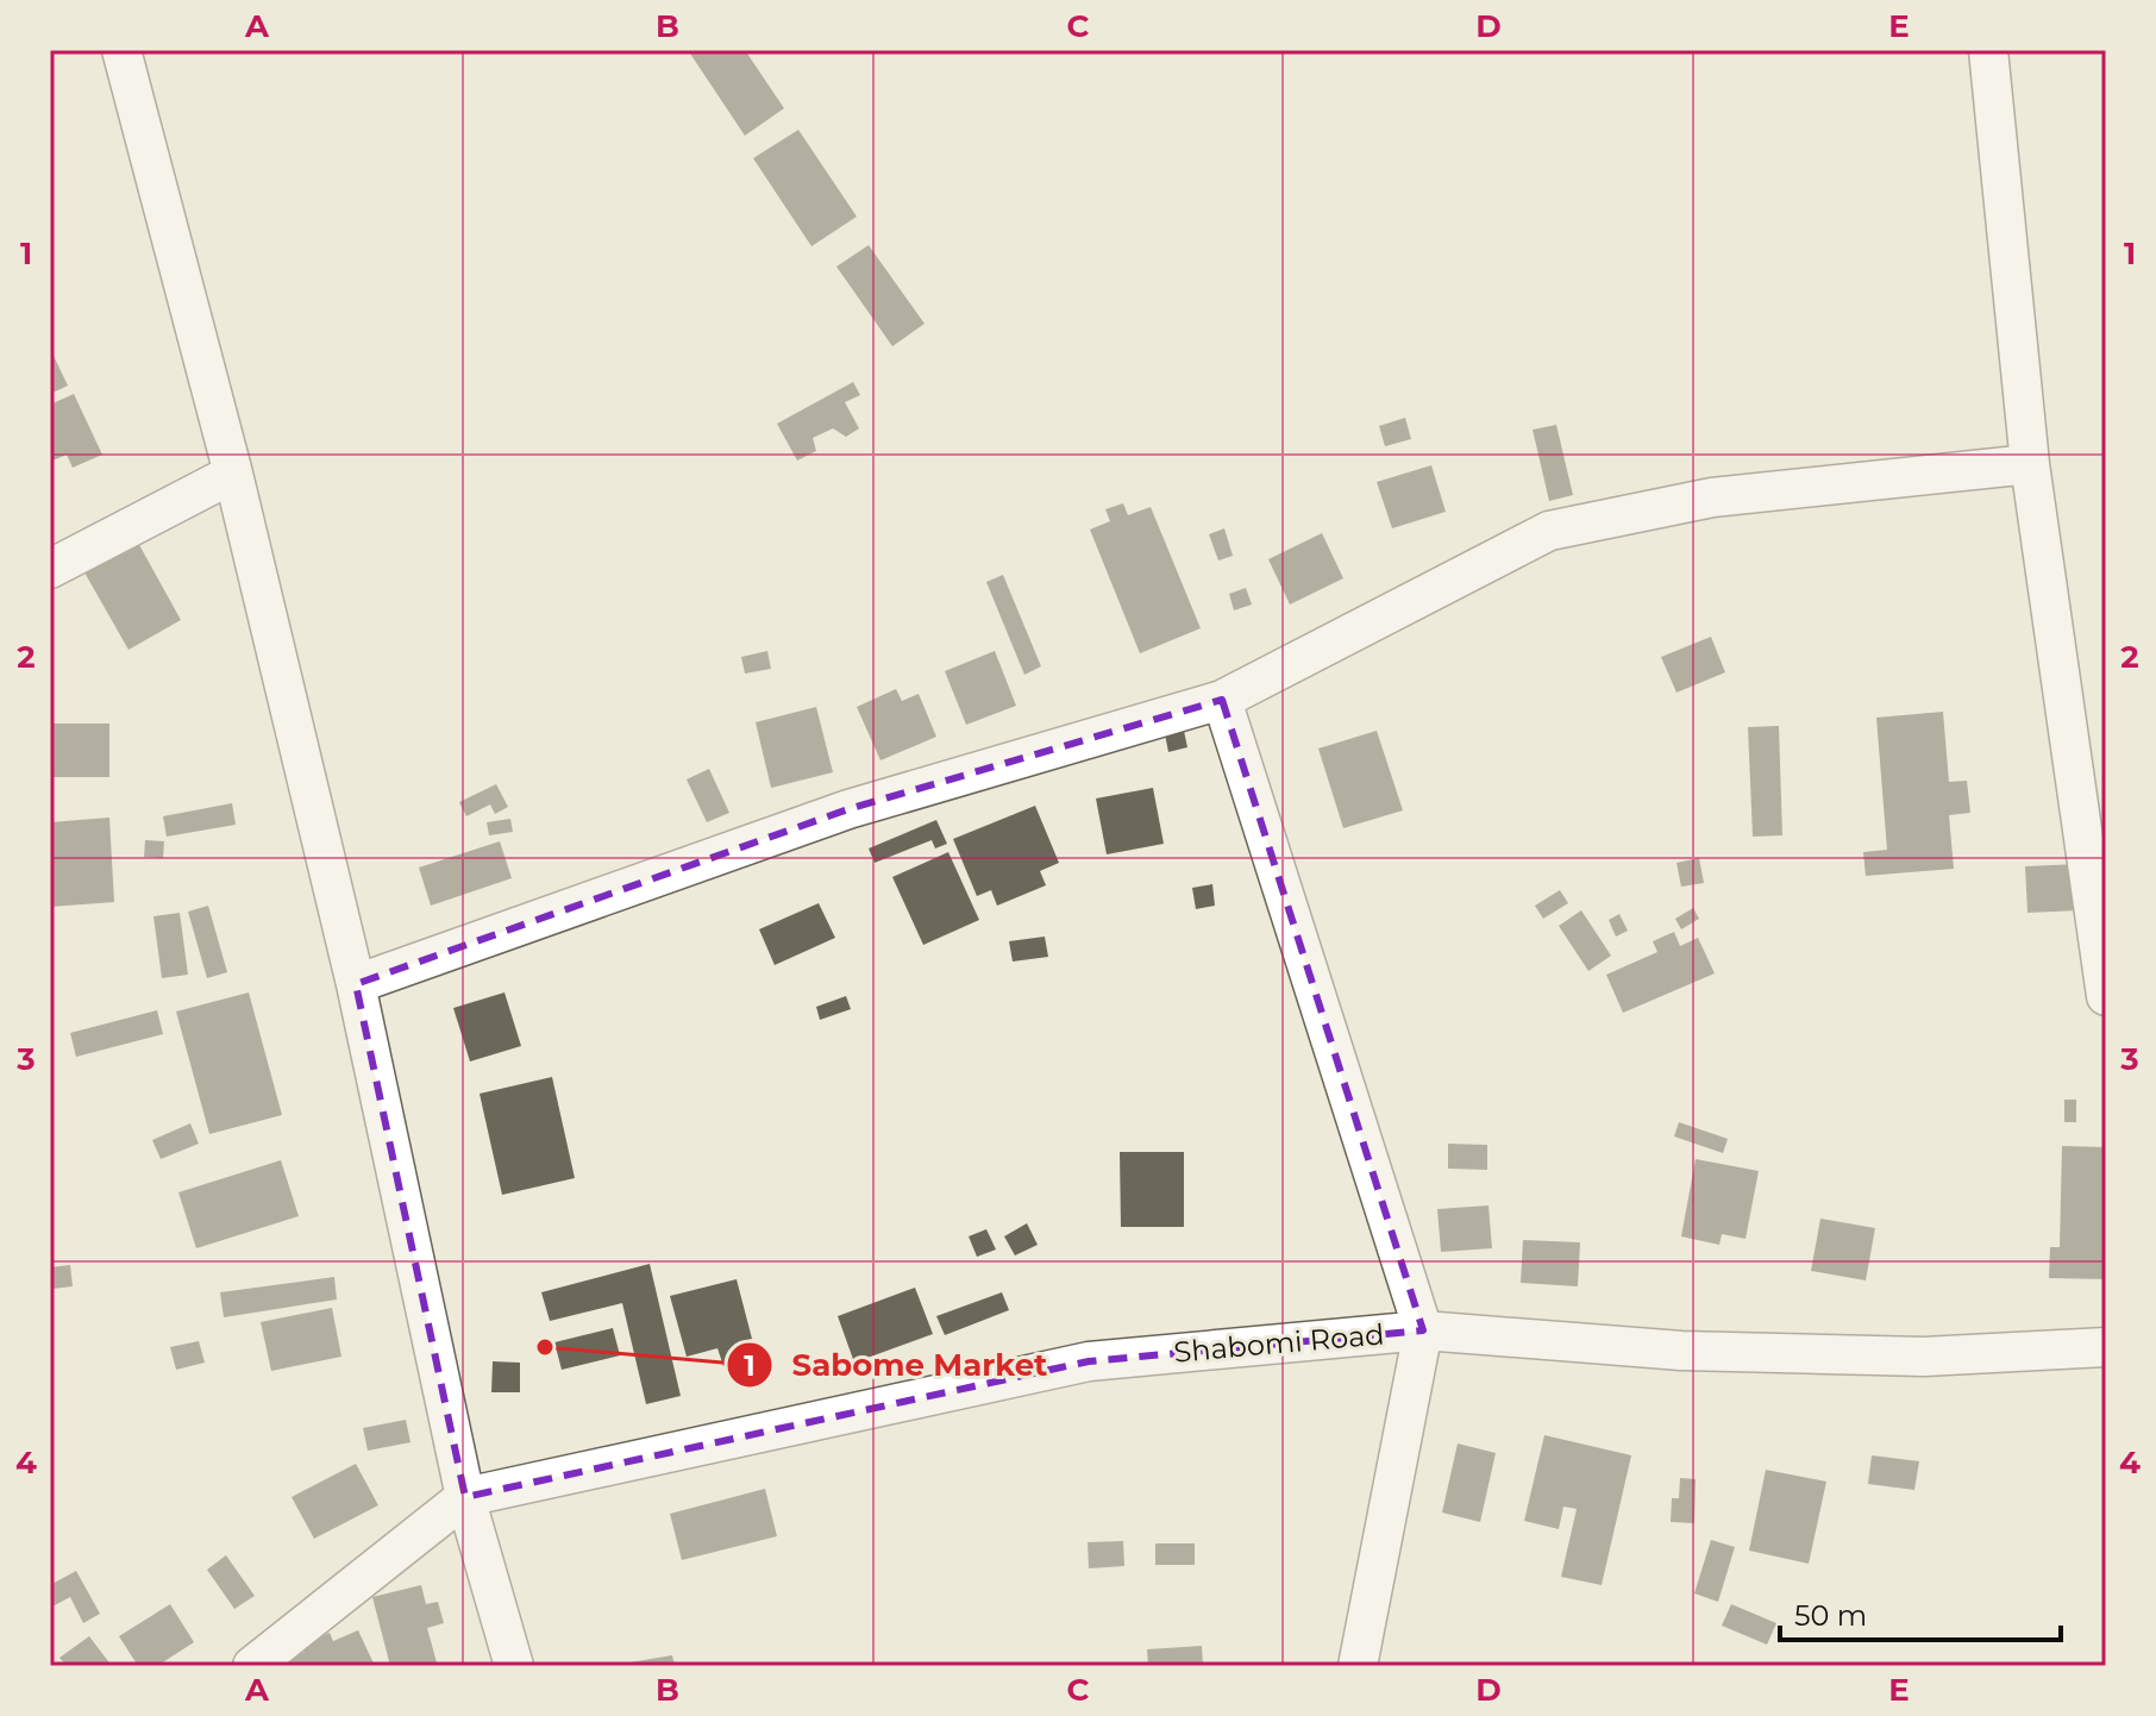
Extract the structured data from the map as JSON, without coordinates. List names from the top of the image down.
{
  "streets": {
    "street": ["Shabomi Road"]
  },
  "places": ["Sabome Market"],
  "scale_bar": "50 m",
  "grid": {
    "columns": [
      "A",
      "B",
      "C",
      "D",
      "E"
    ],
    "rows": [
      "1",
      "2",
      "3",
      "4"
    ]
  }
}
